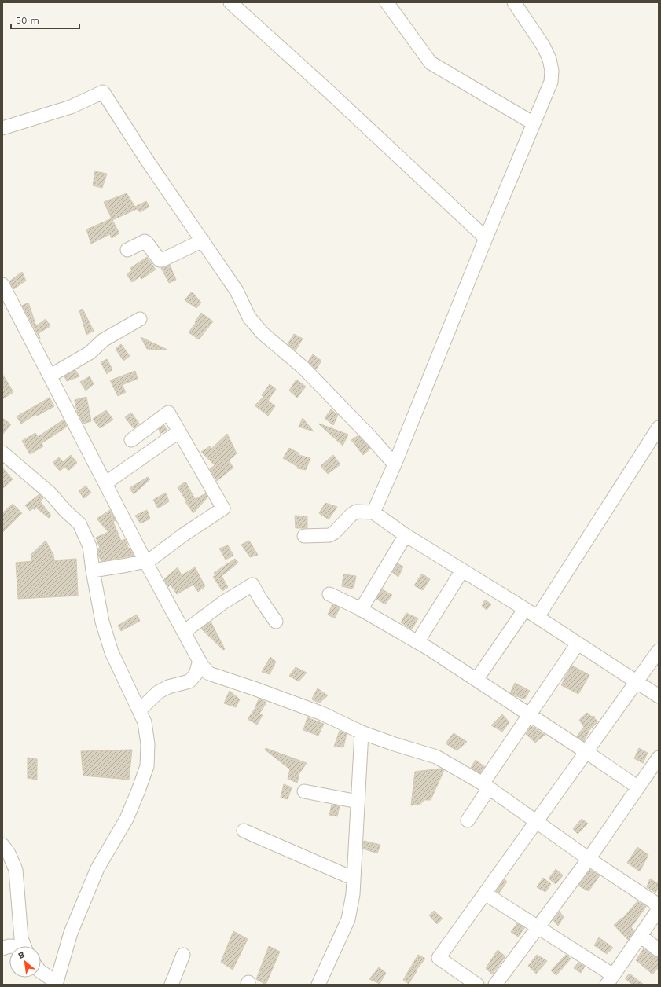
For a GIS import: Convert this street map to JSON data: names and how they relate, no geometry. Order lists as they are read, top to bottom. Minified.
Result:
{"scale_bar":"50 m","north":"top left"}
